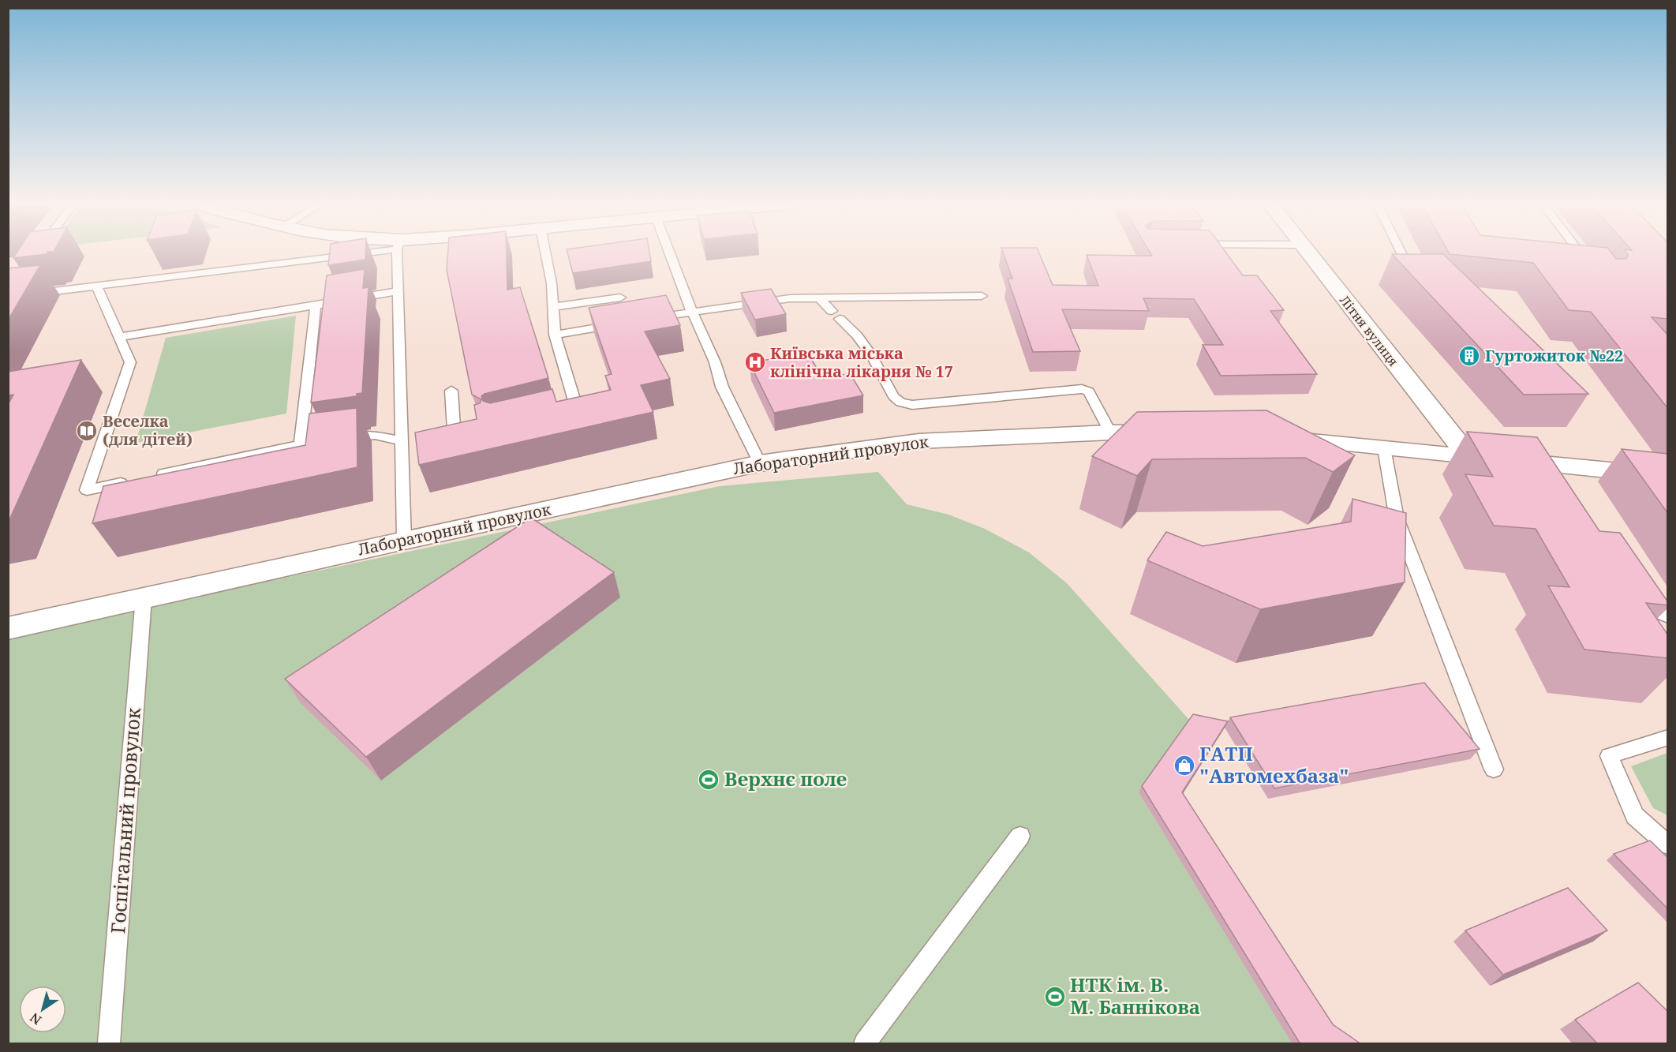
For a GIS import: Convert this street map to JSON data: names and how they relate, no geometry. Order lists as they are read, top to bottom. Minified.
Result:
{"streets":{"street":["Літня вулиця","Лабораторний провулок"],"lane":["Госпітальний провулок"]},"crossings":[["Лабораторний провулок","Госпітальний провулок"]],"places":{"building":["Гуртожиток №22"],"hospital":["Київська міська клінічна лікарня № 17"],"library":["Веселка (для дітей)"],"shop":["ГАТП \"Автомехбаза\""],"sports":["Верхнє поле","НТК ім. В. М. Баннікова"]},"north":"bottom left"}
